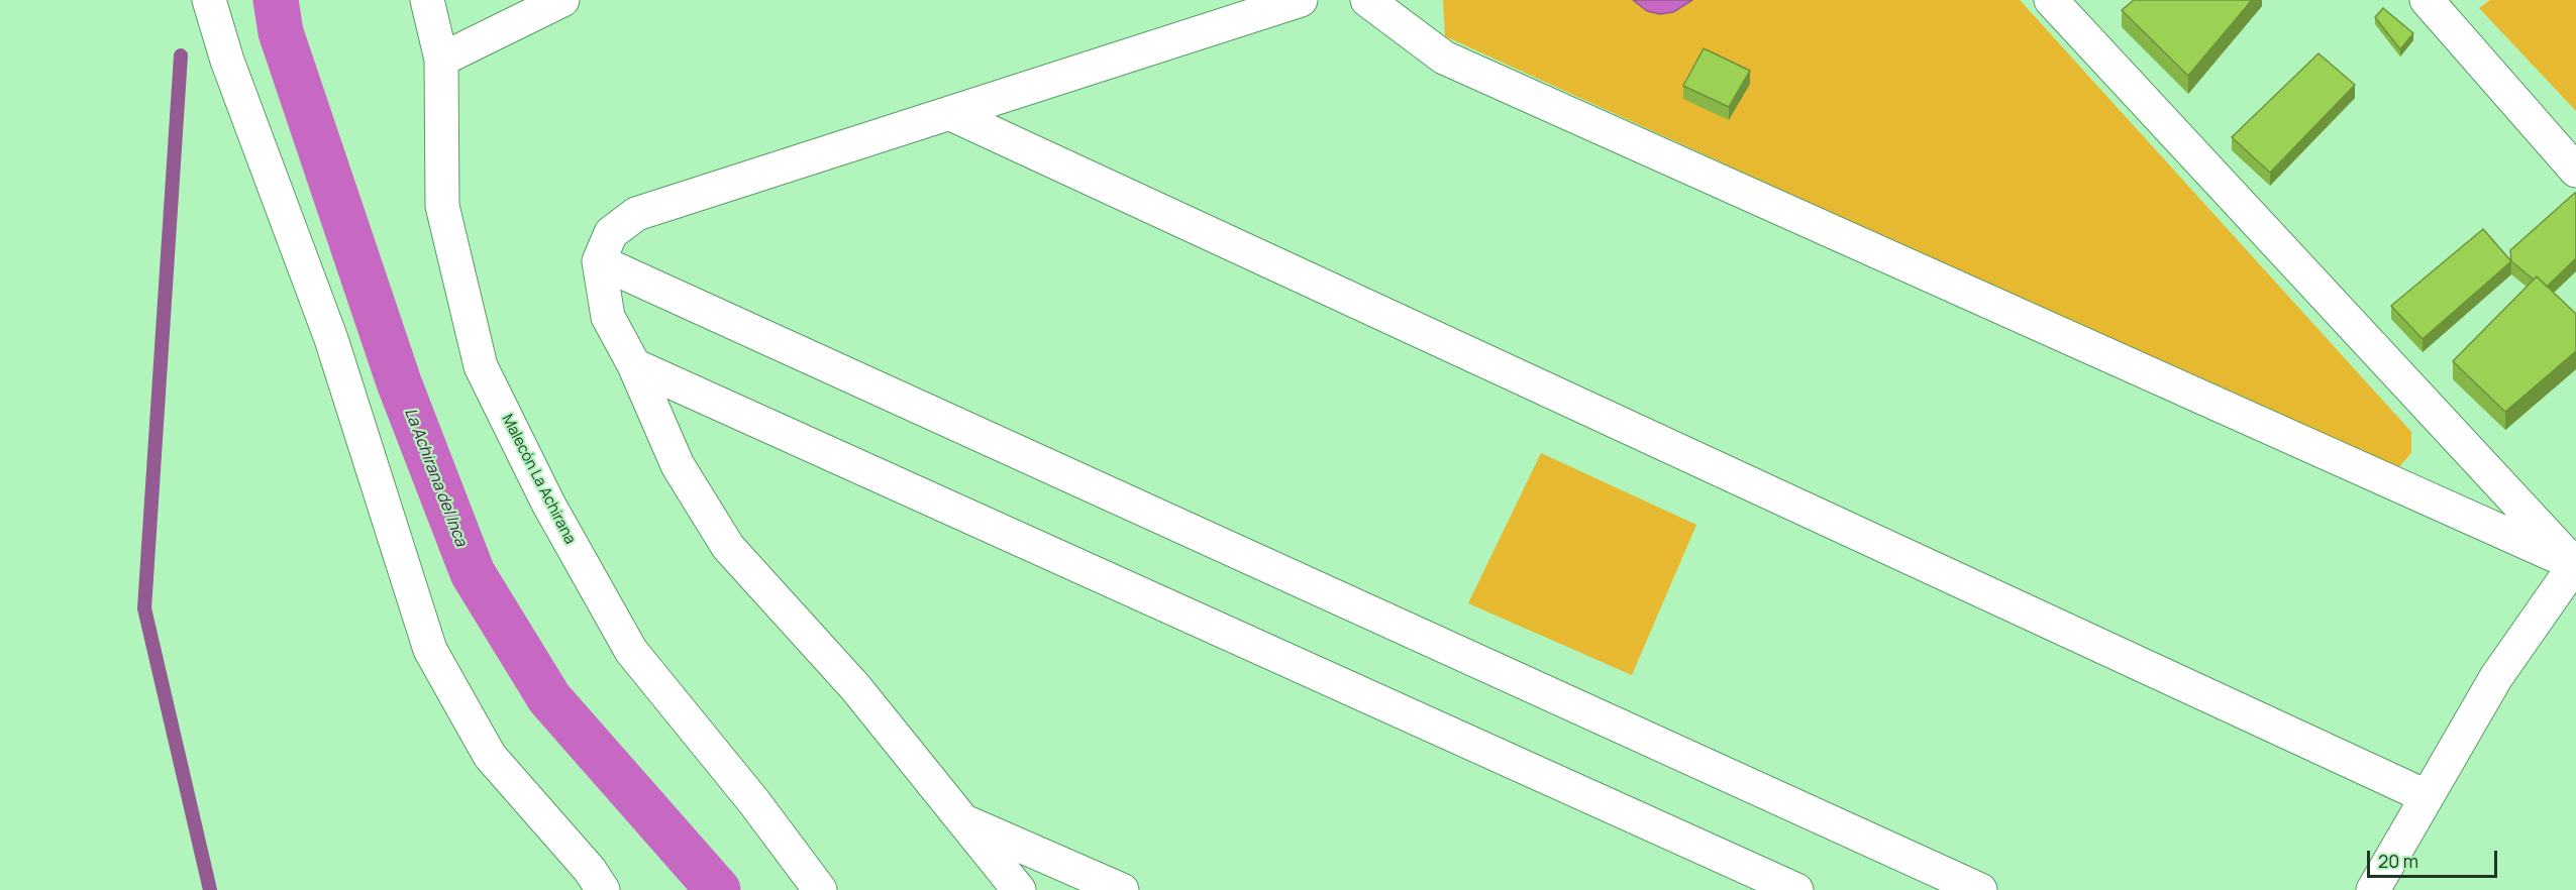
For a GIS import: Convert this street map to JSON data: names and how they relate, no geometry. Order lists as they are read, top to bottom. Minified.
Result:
{"streets":{"street":["Malecón La Achirana"]},"water":["La Achirana del Inca"],"scale_bar":"20 m"}
